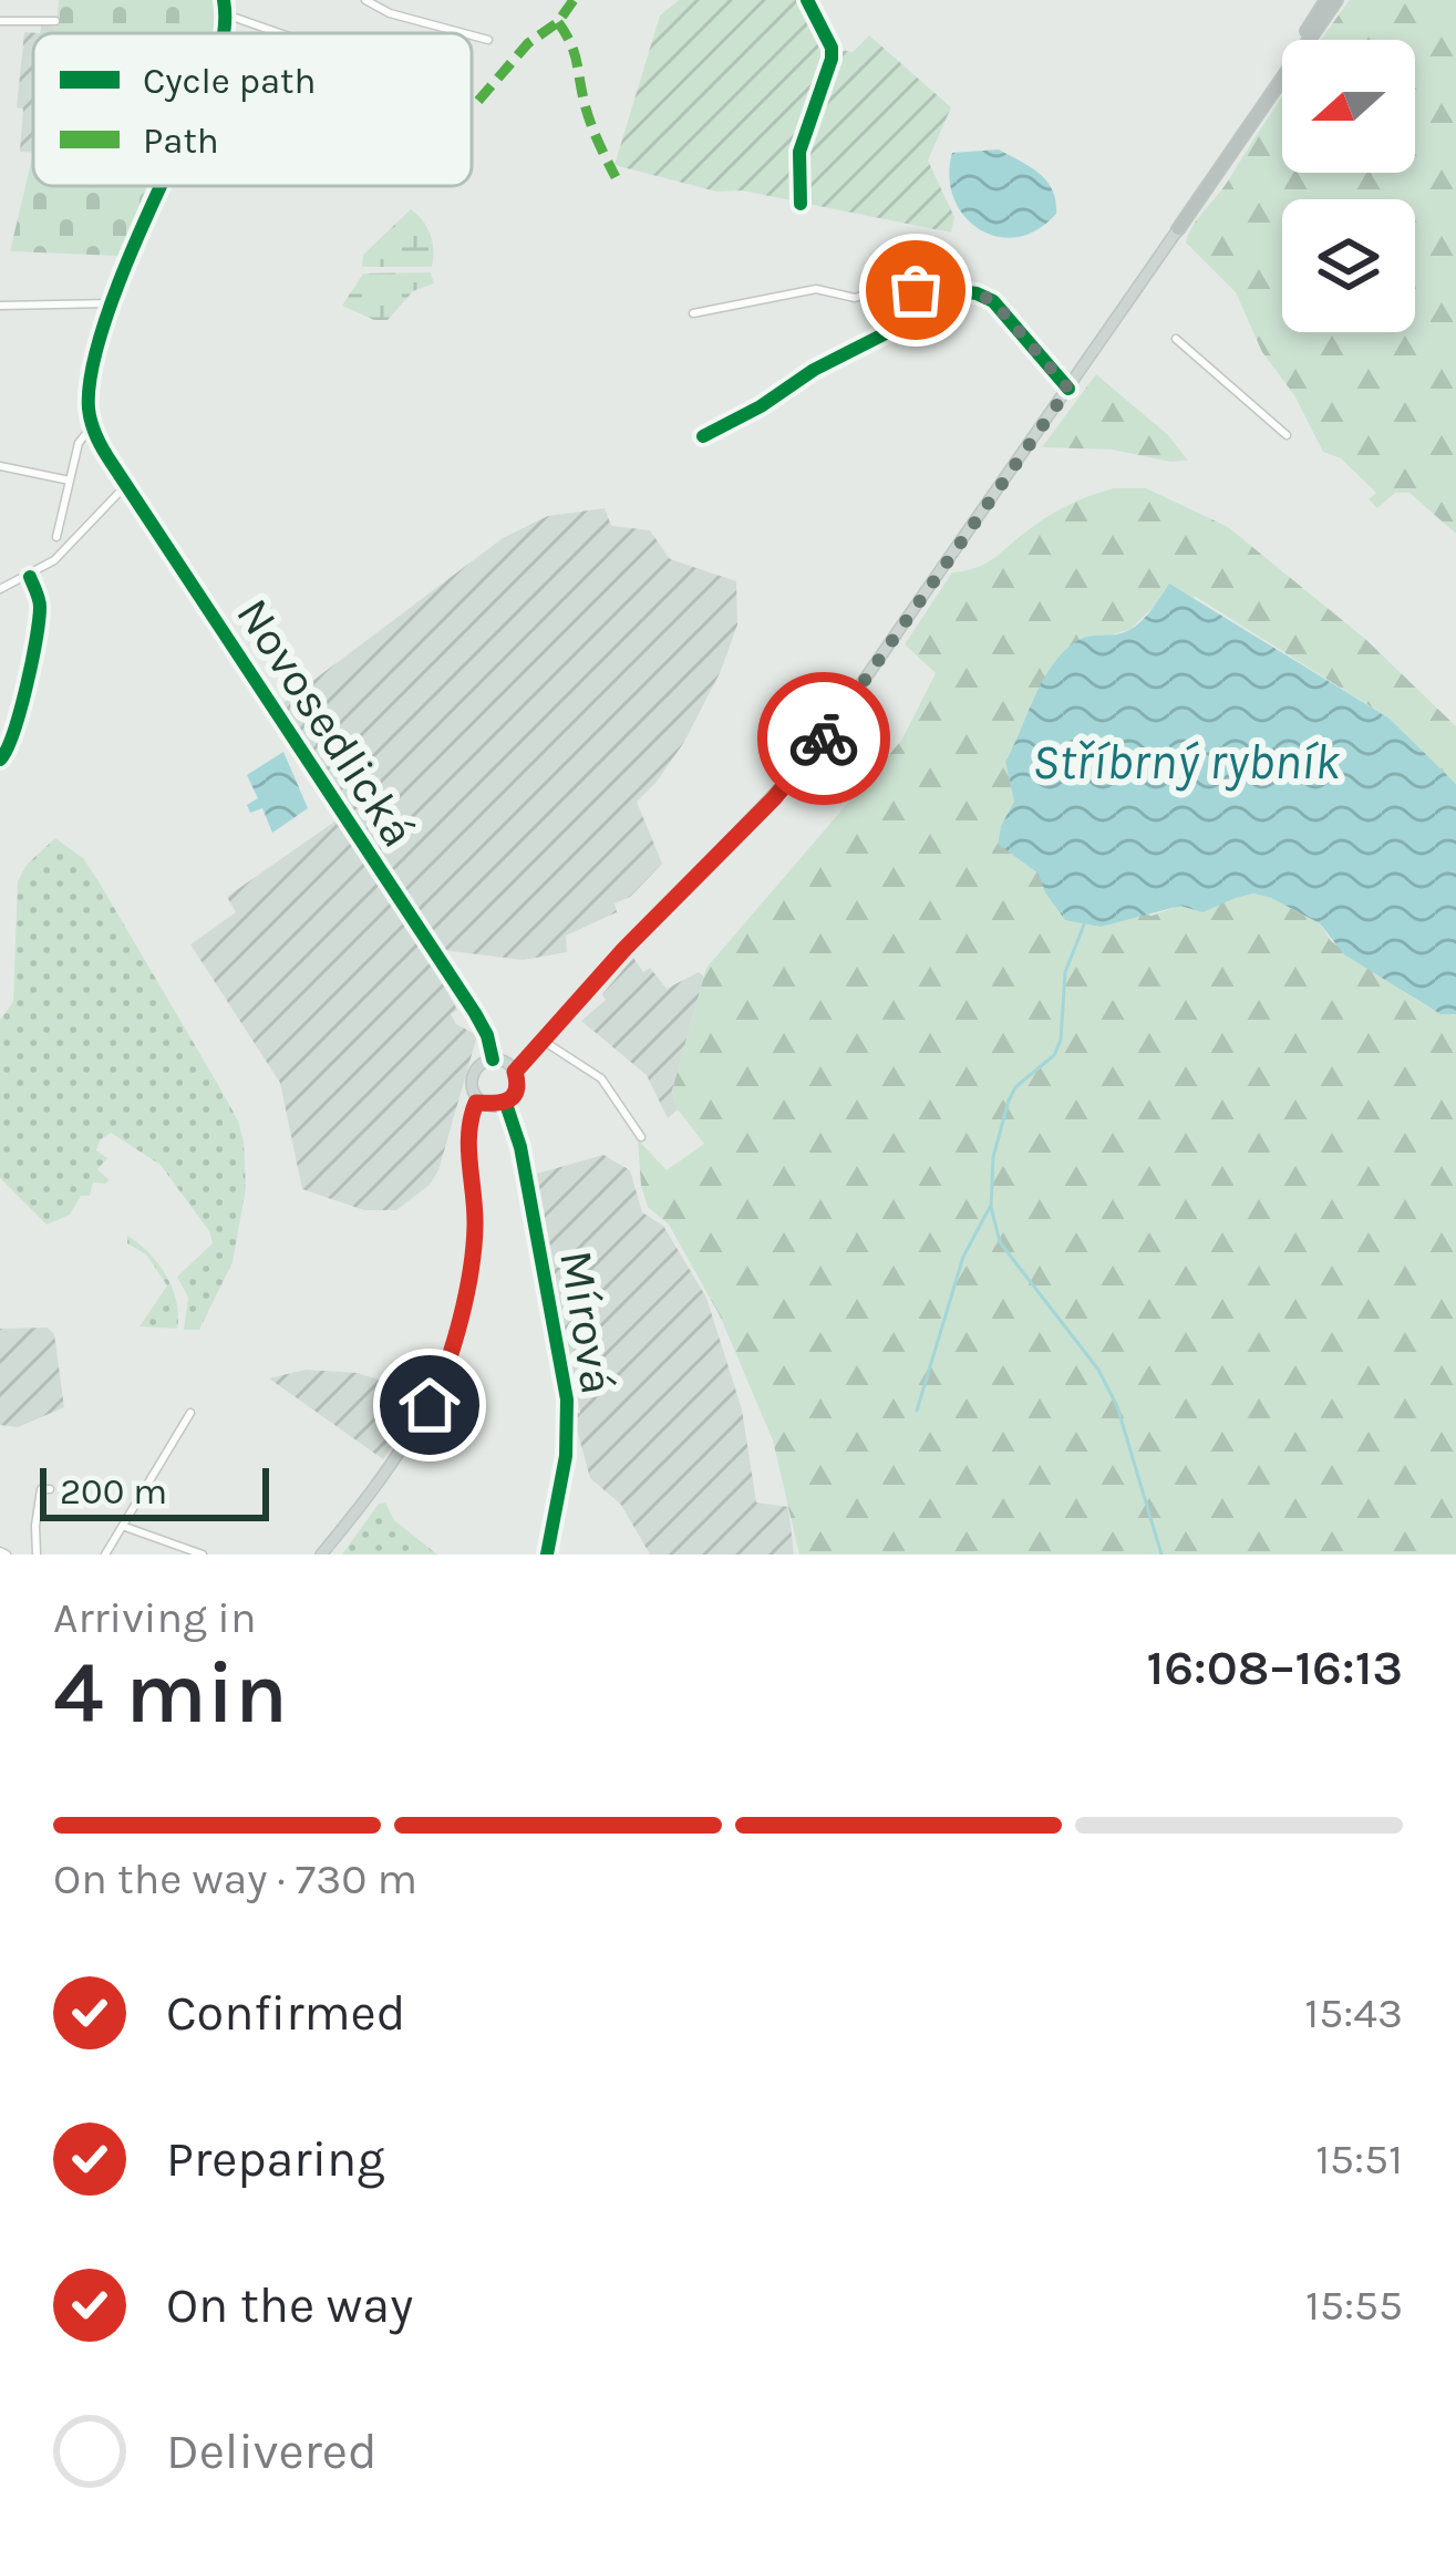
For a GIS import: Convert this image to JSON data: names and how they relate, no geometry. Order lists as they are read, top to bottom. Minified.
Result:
{"streets":{"street":["Novosedlická","Mírová"]},"crossings":[["Novosedlická","Mírová"]],"water":["Stříbrný rybník"],"legend":["Cycle path","Path"],"scale_bar":"200 m","north":"left","page":{"scale":"200 m","heading":["4 min","Arriving in","16:08–16:13"],"bar":"On the way · 730 m","list":[["Confirmed","15:43"],["Preparing","15:51"],["On the way","15:55"],"Delivered"]}}
